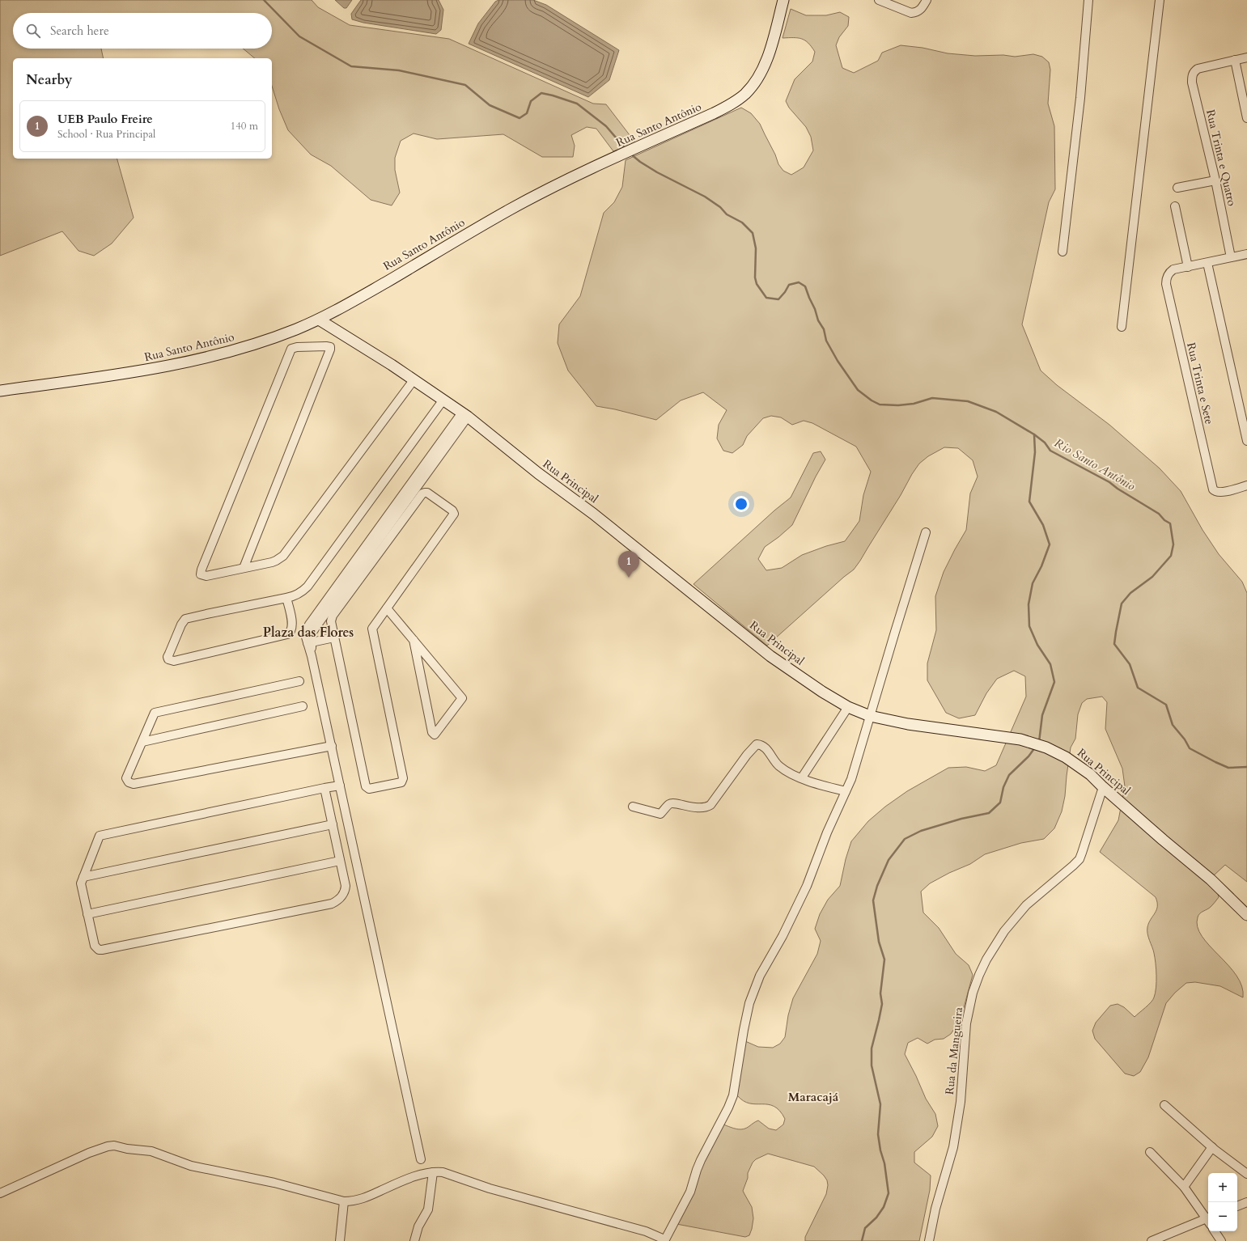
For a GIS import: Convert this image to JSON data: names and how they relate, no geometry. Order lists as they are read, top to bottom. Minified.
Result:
{"streets":{"street":["Rua Santo Antônio","Rua Trinta e Quatro","Rua Trinta e Sete","Rua Principal","Rua da Mangueira"]},"crossings":[["Rua Santo Antônio","Rua Principal"],["Rua Principal","Rua da Mangueira"]],"districts":["Plaza das Flores","Maracajá"],"water":["Rio Santo Antônio"],"page":{"search":"Search here","heading":"Nearby","list":[{"mark":"1","name":"UEB Paulo Freire","note":"School · Rua Principal","value":"140 m"}],"pins":"1","map_buttons":["+","−"]}}
